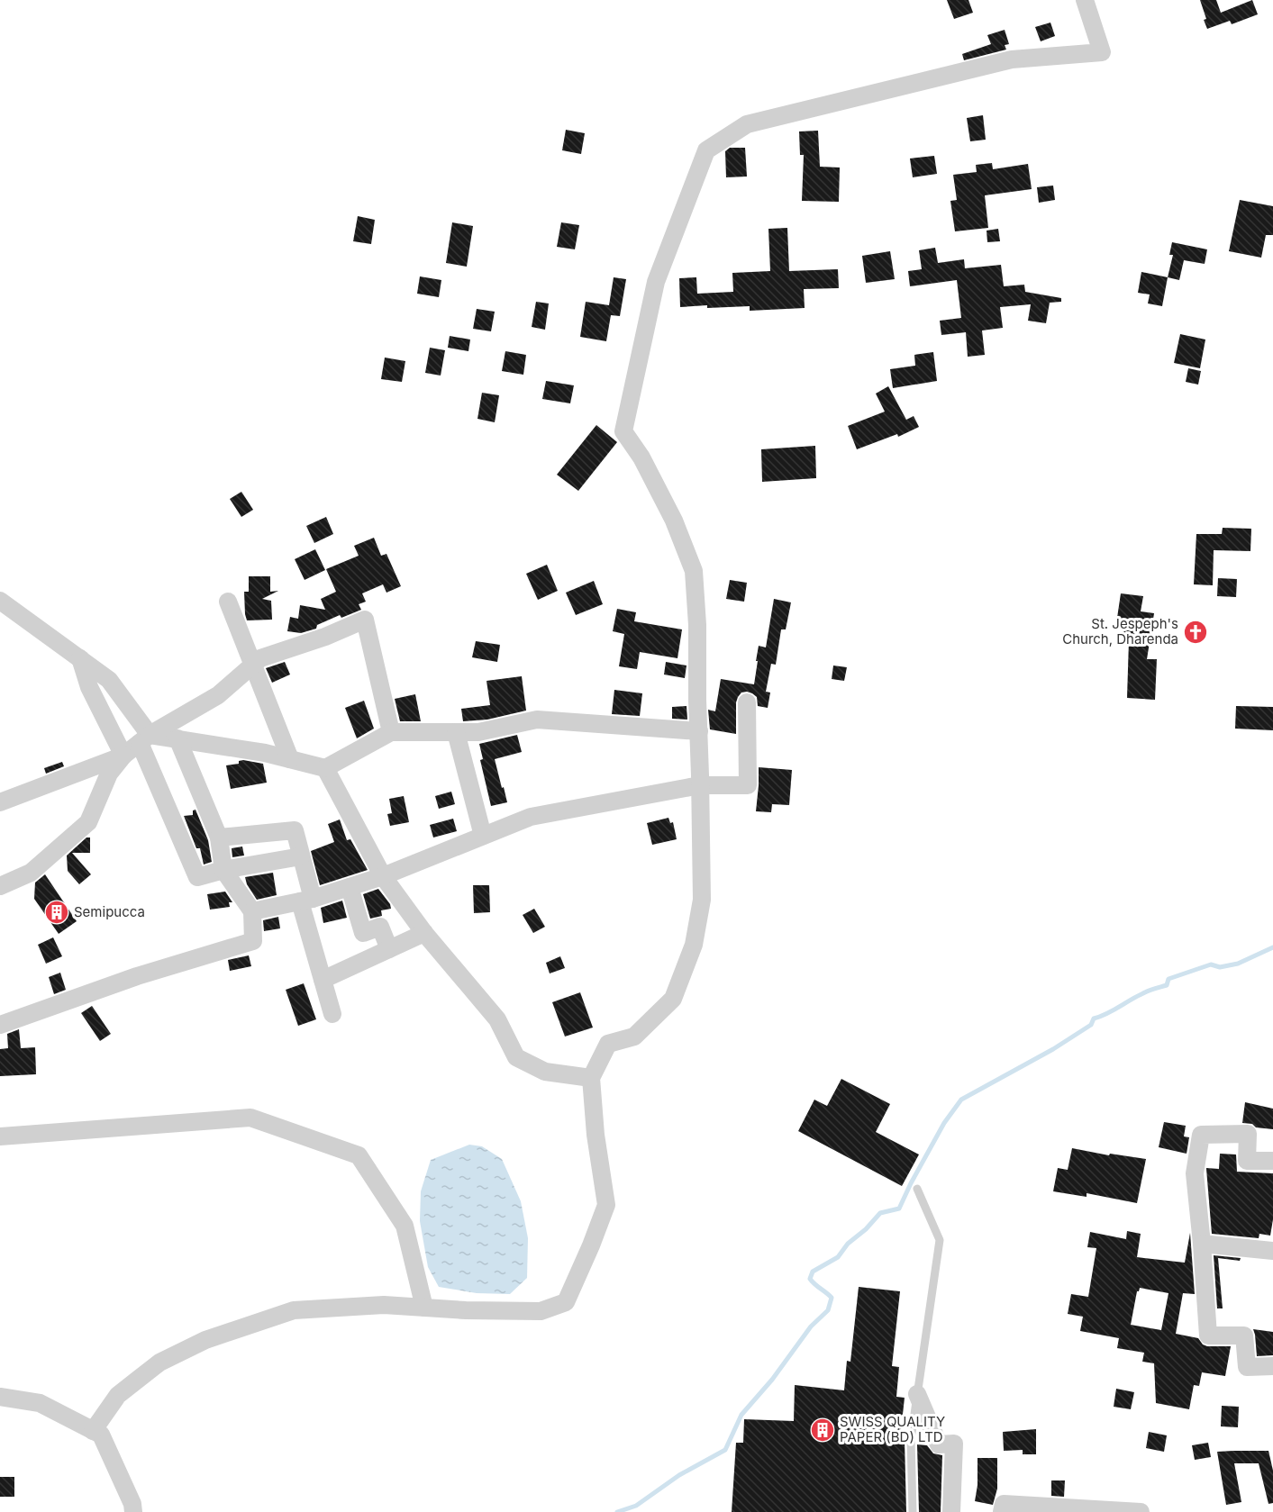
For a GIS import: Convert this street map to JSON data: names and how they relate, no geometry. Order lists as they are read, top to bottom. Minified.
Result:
{"places":{"church":["St. Jespeph's Church, Dharenda"],"building":["Semipucca","SWISS QUALITY PAPER (BD) LTD"]}}
